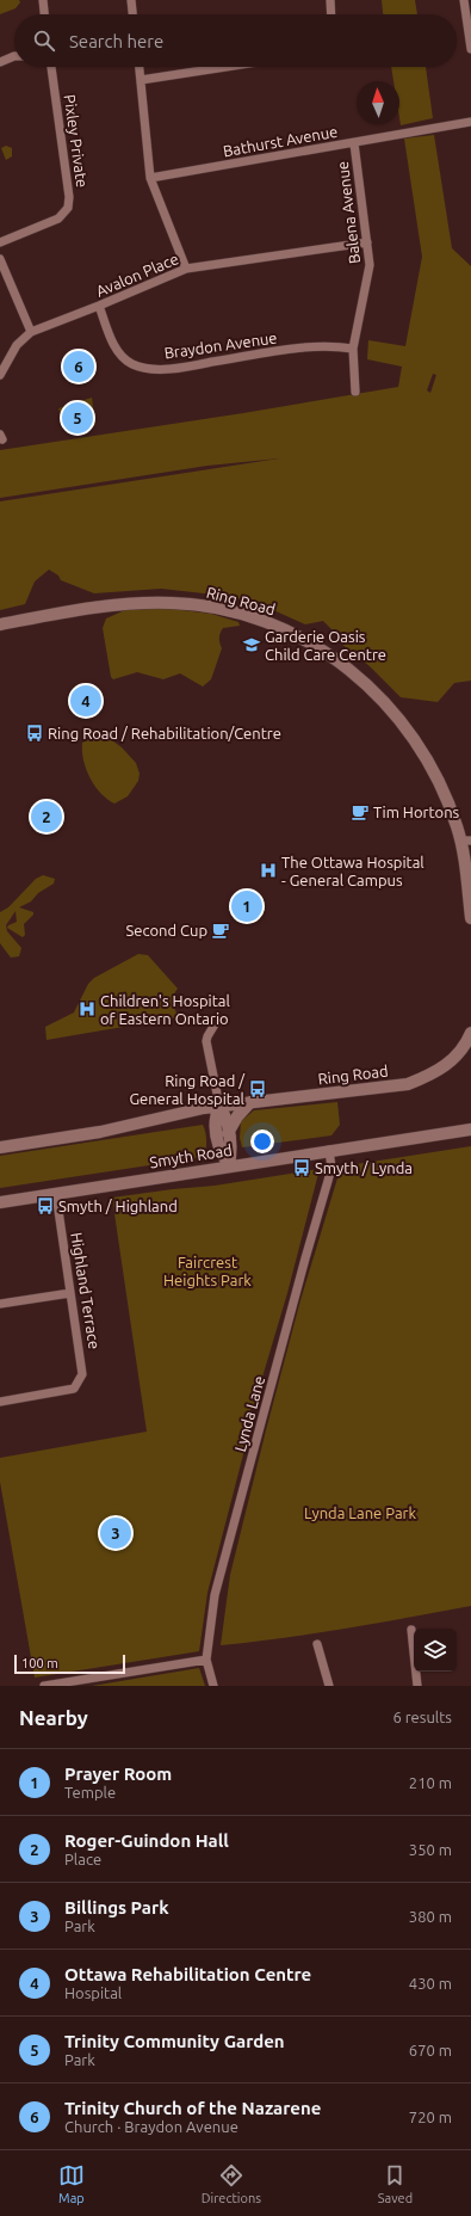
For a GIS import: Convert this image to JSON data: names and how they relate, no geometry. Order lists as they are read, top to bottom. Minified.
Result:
{"streets":{"street":["Pixley Private","Bathurst Avenue","Balena Avenue","Avalon Place","Braydon Avenue","Ring Road","Smyth Road","Highland Terrace","Lynda Lane"]},"crossings":[["Bathurst Avenue","Balena Avenue"],["Balena Avenue","Avalon Place"],["Balena Avenue","Braydon Avenue"],["Avalon Place","Braydon Avenue"],["Smyth Road","Highland Terrace"],["Smyth Road","Lynda Lane"]],"parks":["Faircrest Heights Park","Lynda Lane Park"],"places":{"school or university":["Garderie Oasis Child Care Centre"],"bus stop":["Ring Road / Rehabilitation/Centre","Ring Road / General Hospital","Smyth / Lynda","Smyth / Highland"],"cafe":["Tim Hortons","Second Cup"],"hospital":["The Ottawa Hospital - General Campus","Children's Hospital of Eastern Ontario"]},"scale_bar":"100 m","north":"top","page":{"search":"Search here","pins":["6","5","4","2","1","3"],"scale":"100 m","heading":["Nearby","6 results"],"list":[{"mark":"1","name":"Prayer Room","note":"Temple","value":"210 m"},{"mark":"2","name":"Roger-Guindon Hall","note":"Place","value":"350 m"},{"mark":"3","name":"Billings Park","note":"Park","value":"380 m"},{"mark":"4","name":"Ottawa Rehabilitation Centre","note":"Hospital","value":"430 m"},{"mark":"5","name":"Trinity Community Garden","note":"Park","value":"670 m"},{"mark":"6","name":"Trinity Church of the Nazarene","note":"Church · Braydon Avenue","value":"720 m"}],"nav":["Map","Directions","Saved"]}}
